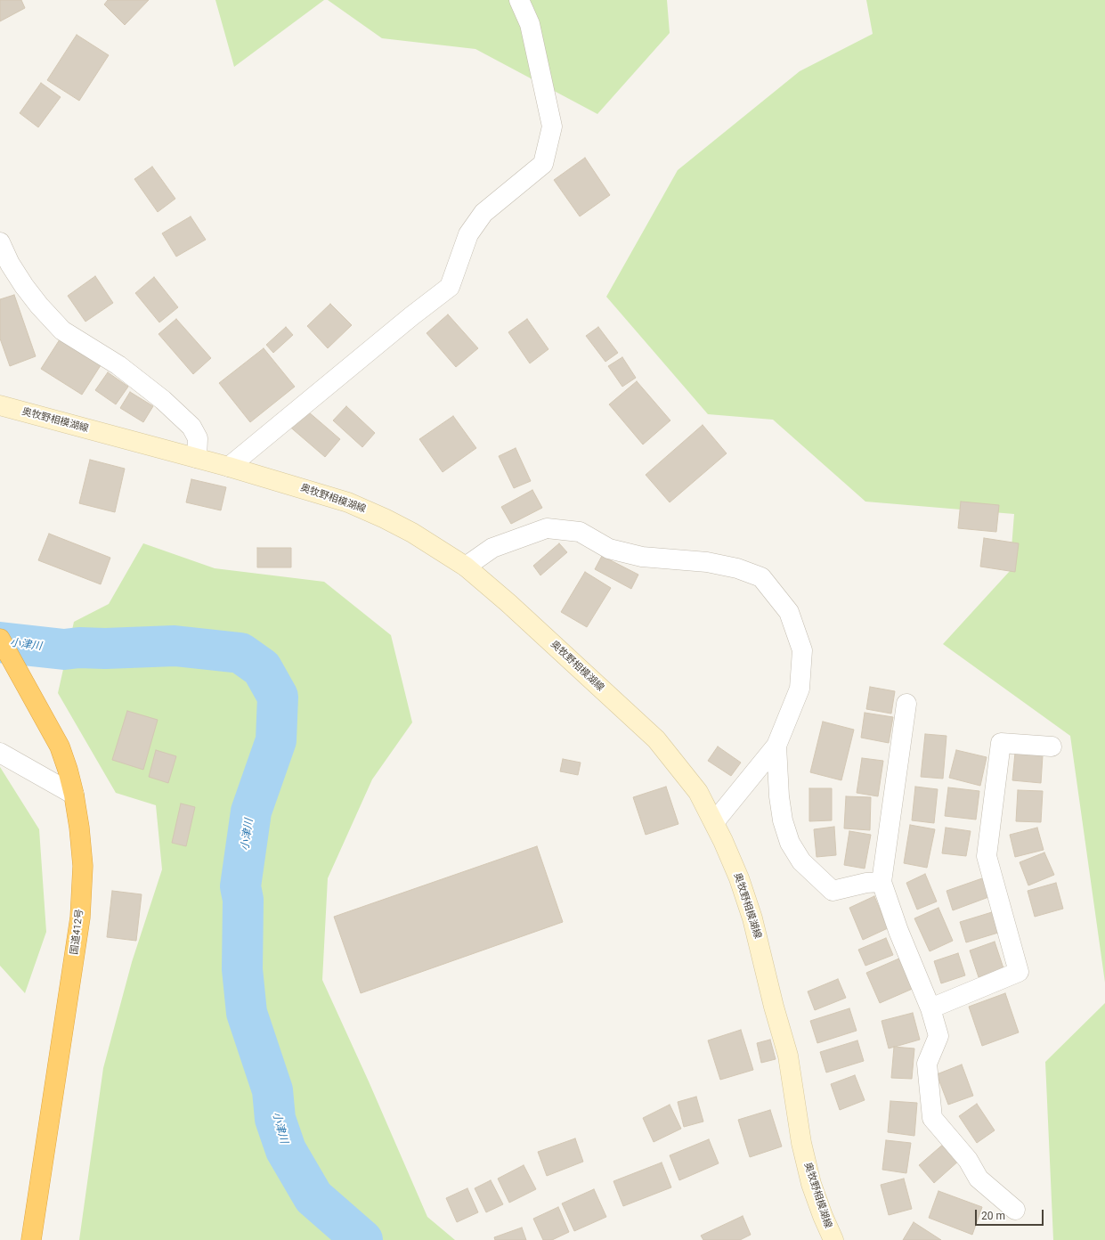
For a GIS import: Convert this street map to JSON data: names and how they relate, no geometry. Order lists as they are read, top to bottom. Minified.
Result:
{"streets":{"highway":["国道412号"],"main road":["奥牧野相模湖線"]},"water":["小津川"],"scale_bar":"20 m"}
